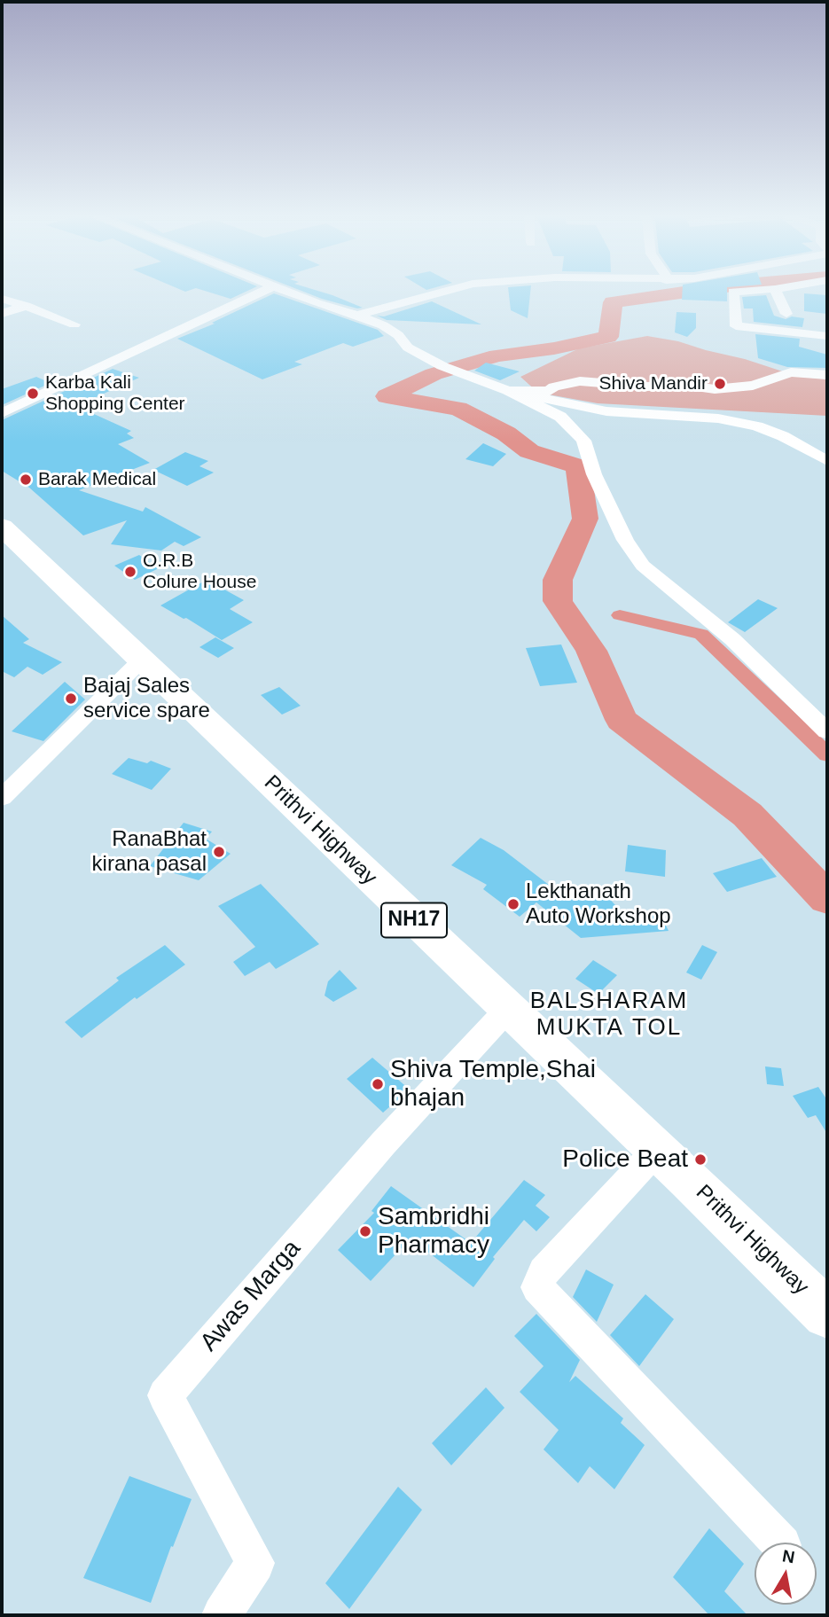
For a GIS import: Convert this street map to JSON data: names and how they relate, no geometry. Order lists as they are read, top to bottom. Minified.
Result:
{"streets":{"highway":["Prithvi Highway","NH17"],"street":["Awas Marga"]},"crossings":[["Prithvi Highway","Awas Marga"]],"districts":["BALSHARAM MUKTA TOL"],"places":["Shiva Mandir","Karba Kali Shopping Center","Barak Medical","O.R.B Colure House","Bajaj Sales service spare","RanaBhat kirana pasal","Lekthanath Auto Workshop","Shiva Temple,Shai bhajan","Police Beat","Sambridhi Pharmacy"],"north":"top"}
